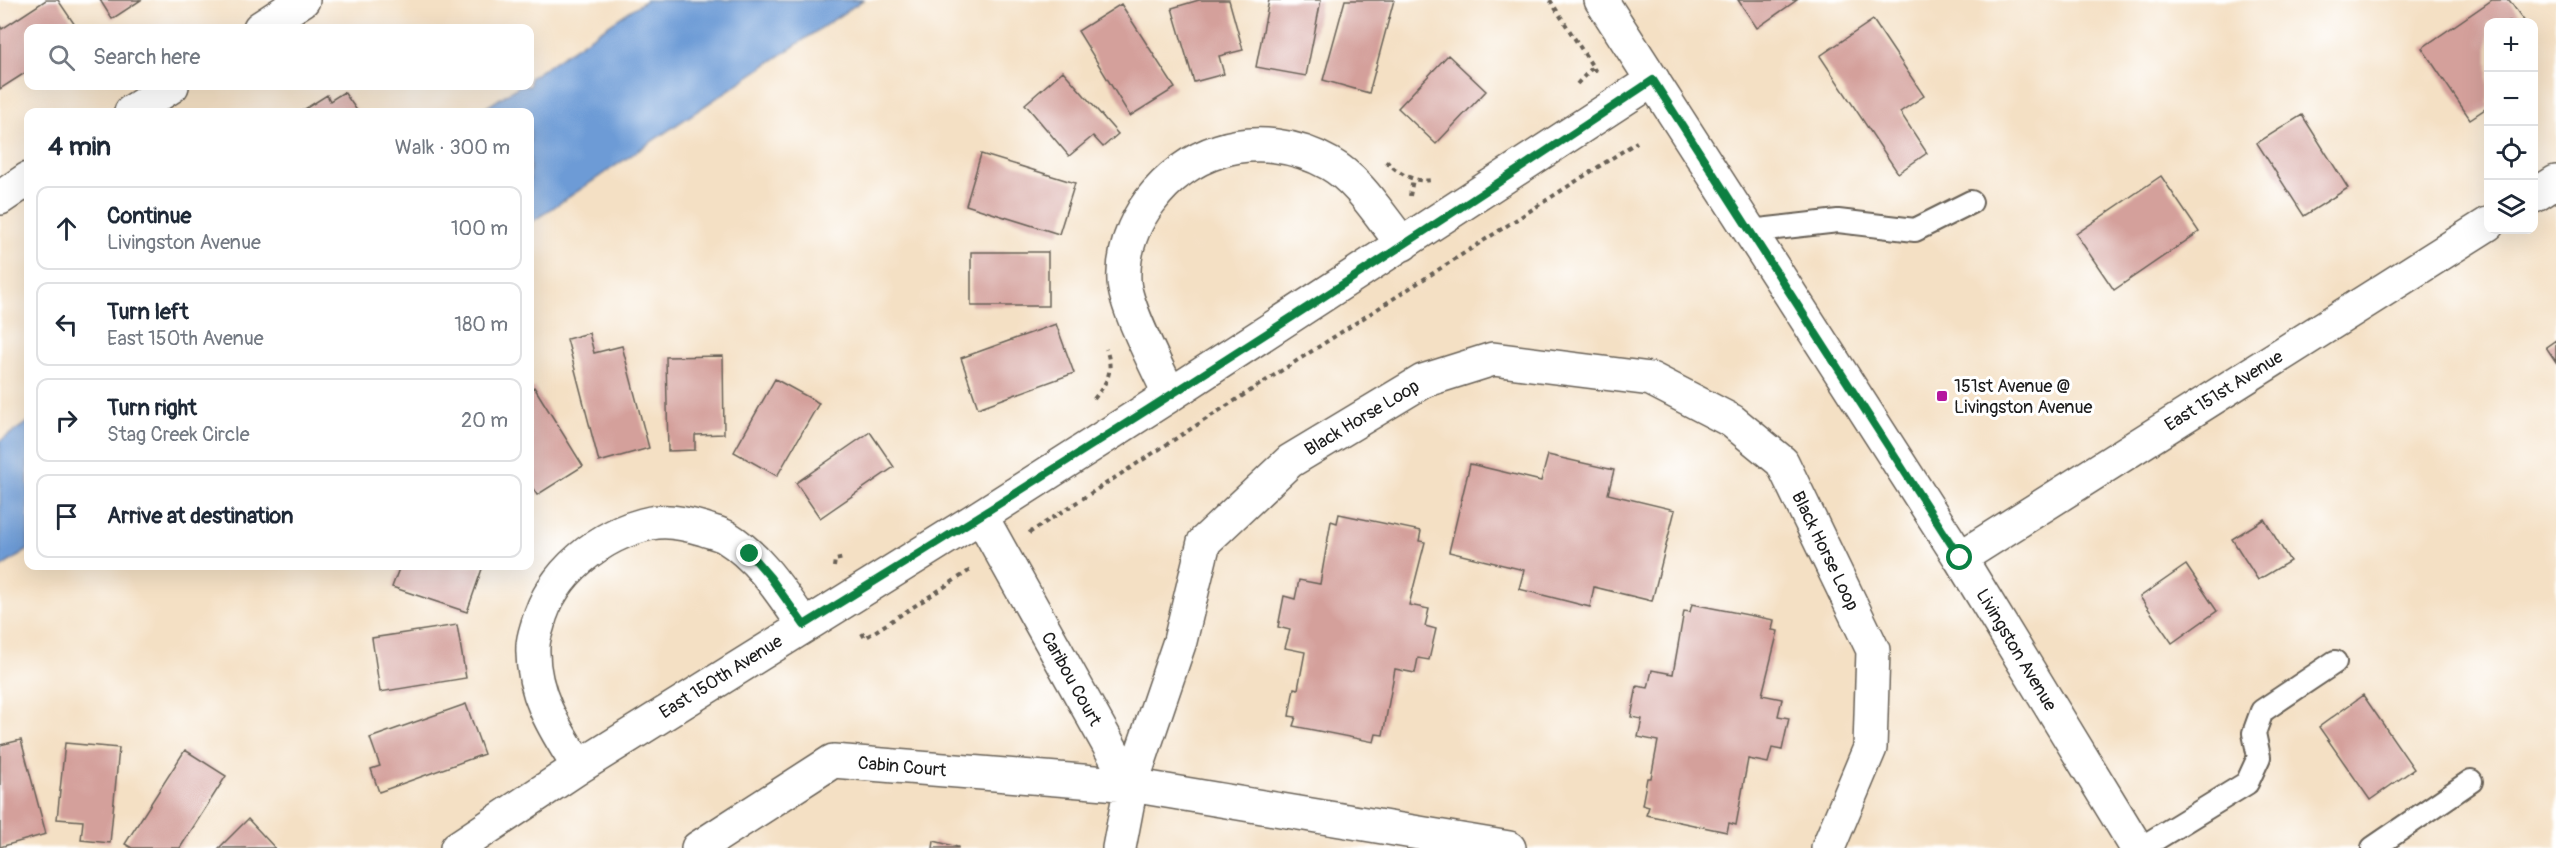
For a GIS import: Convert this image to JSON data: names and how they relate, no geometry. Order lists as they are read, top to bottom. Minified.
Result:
{"streets":{"street":["East 151st Avenue","Black Horse Loop","Livingston Avenue","East 150th Avenue","Caribou Court","Cabin Court"]},"crossings":[["East 151st Avenue","Livingston Avenue"],["Black Horse Loop","Caribou Court"],["Black Horse Loop","Cabin Court"],["Livingston Avenue","East 150th Avenue"],["East 150th Avenue","Caribou Court"],["Caribou Court","Cabin Court"]],"places":{"transit":["151st Avenue @ Livingston Avenue"]},"page":{"map_buttons":["+","−"],"search":"Search here","heading":["4 min","Walk · 300 m"],"list":[["Continue","Livingston Avenue","100 m"],["Turn left","East 150th Avenue","180 m"],["Turn right","Stag Creek Circle","20 m"],"Arrive at destination"]}}
